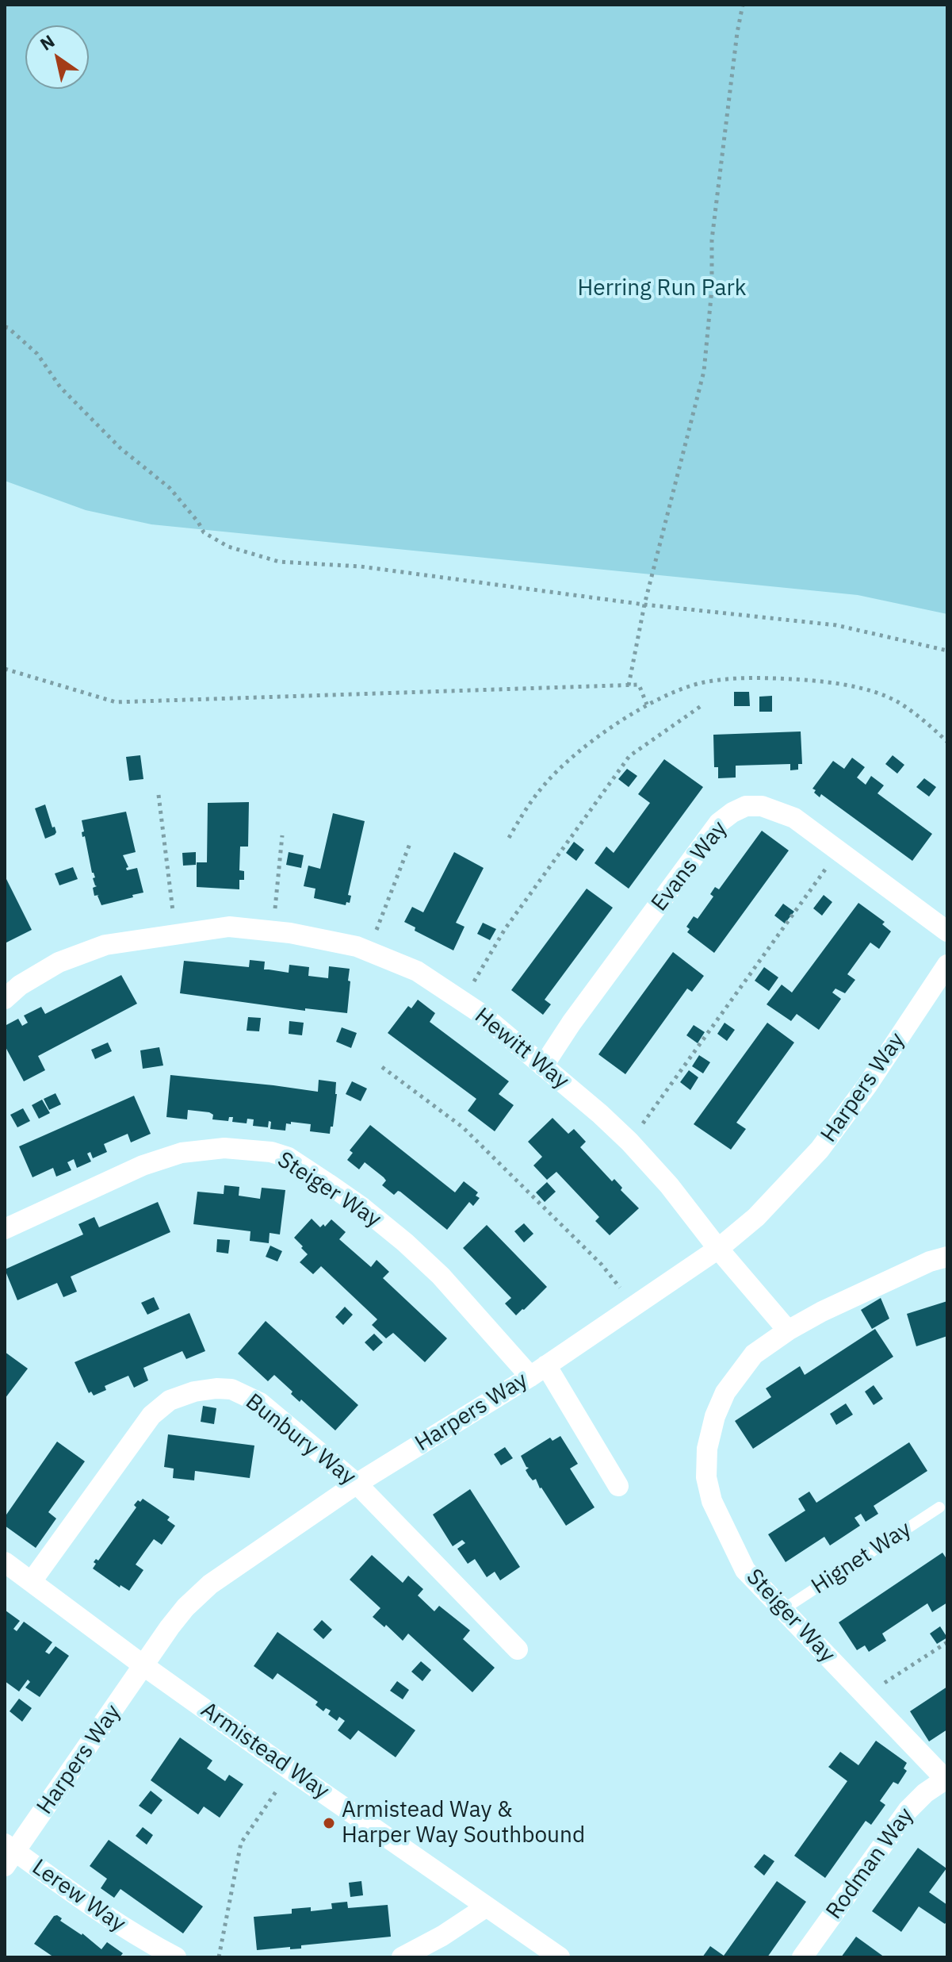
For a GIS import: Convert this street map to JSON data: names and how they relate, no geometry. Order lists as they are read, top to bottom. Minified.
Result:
{"streets":{"street":["Evans Way","Hewitt Way","Harpers Way","Steiger Way","Bunbury Way","Armistead Way","Rodman Way","Lerew Way"],"lane":["Hignet Way"]},"crossings":[["Evans Way","Hewitt Way"],["Hewitt Way","Harpers Way"],["Hewitt Way","Steiger Way"],["Harpers Way","Steiger Way"],["Harpers Way","Bunbury Way"],["Harpers Way","Armistead Way"],["Harpers Way","Lerew Way"],["Steiger Way","Hignet Way"],["Steiger Way","Rodman Way"],["Bunbury Way","Armistead Way"]],"parks":["Herring Run Park"],"places":["Armistead Way & Harper Way Southbound"],"north":"top left"}
